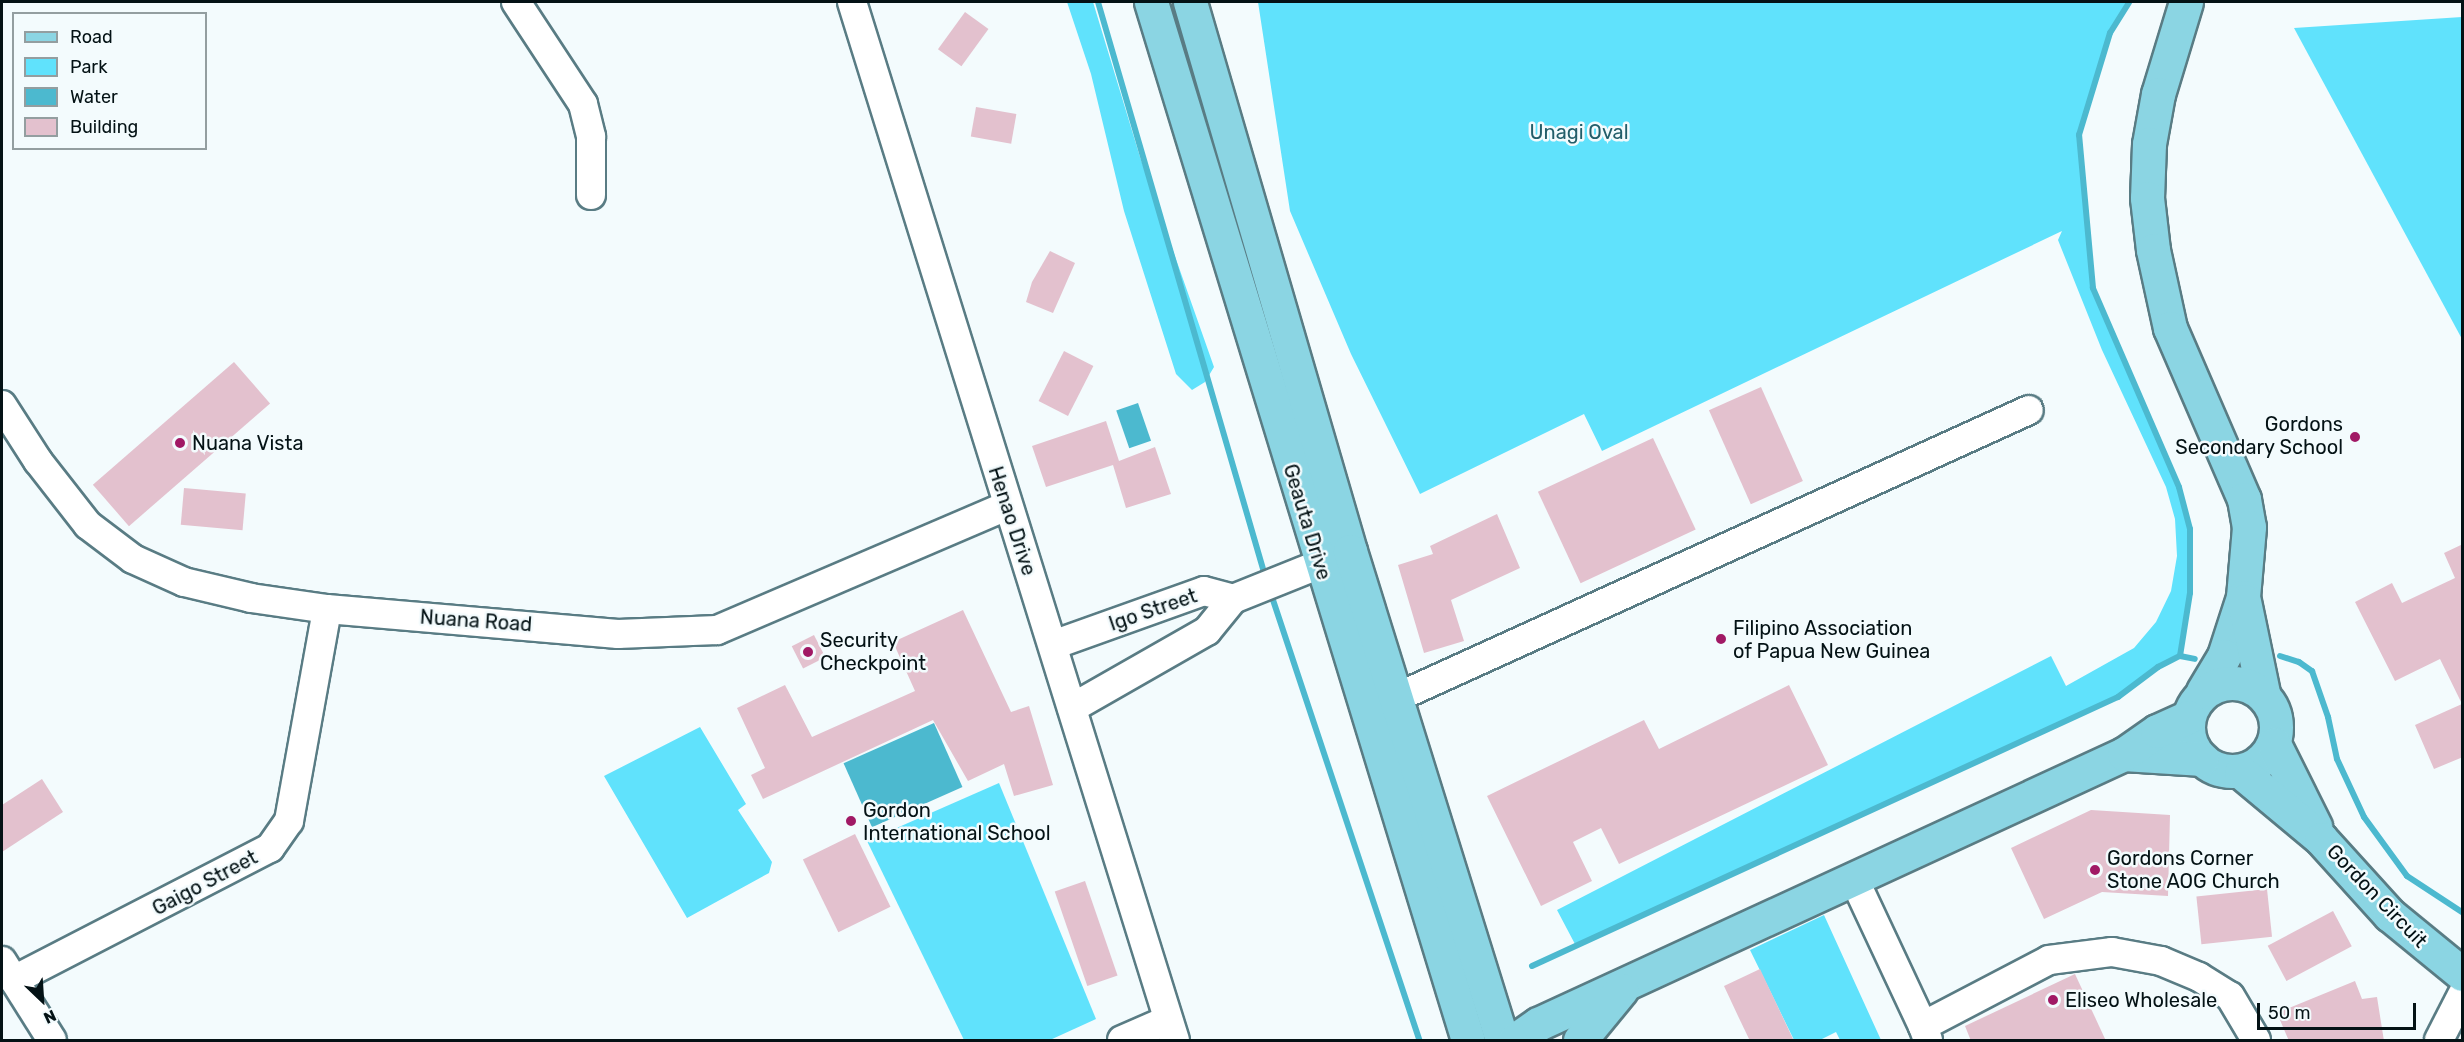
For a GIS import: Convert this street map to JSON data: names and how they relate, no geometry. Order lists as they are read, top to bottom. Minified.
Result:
{"streets":{"main road":["Geauta Drive","Gordon Circuit"],"street":["Henao Drive","Igo Street","Nuana Road","Gaigo Street"]},"crossings":[["Henao Drive","Igo Street"],["Henao Drive","Nuana Road"],["Nuana Road","Gaigo Street"]],"parks":["Unagi Oval"],"places":["Gordons Secondary School","Nuana Vista","Filipino Association of Papua New Guinea","Security Checkpoint","Gordon International School","Gordons Corner Stone AOG Church","Eliseo Wholesale"],"legend":["Road","Park","Water","Building"],"scale_bar":"50 m","north":"bottom right"}
